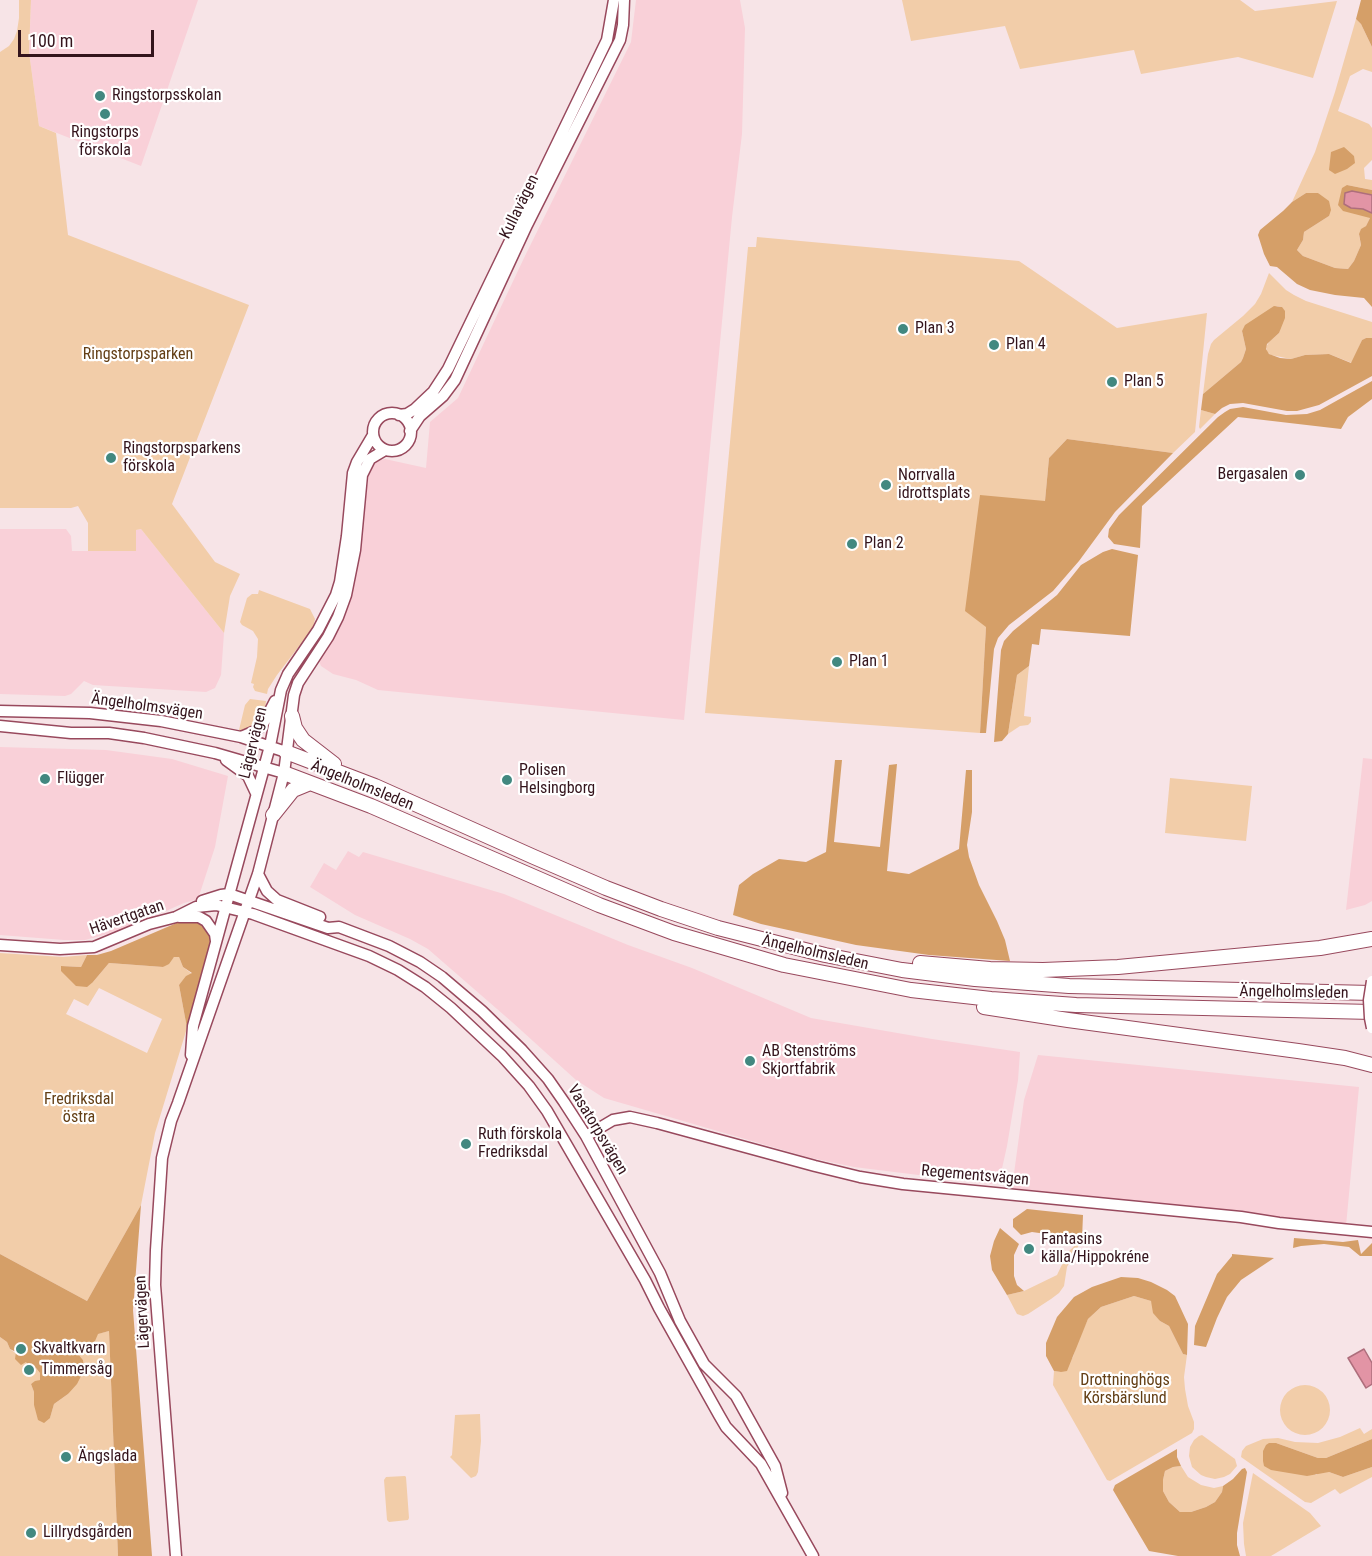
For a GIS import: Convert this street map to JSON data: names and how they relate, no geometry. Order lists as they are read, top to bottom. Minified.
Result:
{"streets":{"highway":["Ängelholmsleden"],"street":["Kullavägen","Ängelholmsvägen","Lägervägen","Hävertgatan","Vasatorpsvägen","Regementsvägen"]},"crossings":[["Ängelholmsvägen","Lägervägen"],["Ängelholmsvägen","Ängelholmsleden"],["Lägervägen","Ängelholmsleden"],["Lägervägen","Hävertgatan"],["Lägervägen","Vasatorpsvägen"],["Hävertgatan","Vasatorpsvägen"],["Vasatorpsvägen","Regementsvägen"]],"parks":["Ringstorpsparken","Fredriksdal östra","Drottninghögs Körsbärslund"],"places":["Ringstorpsskolan","Ringstorps förskola","Plan 3","Plan 4","Plan 5","Ringstorpsparkens förskola","Bergasalen","Norrvalla idrottsplats","Plan 2","Plan 1","Flügger","Polisen Helsingborg","AB Stenströms Skjortfabrik","Ruth förskola Fredriksdal","Fantasins källa/Hippokréne","Skvaltkvarn","Timmersåg","Ängslada","Lillrydsgården"],"scale_bar":"100 m"}
